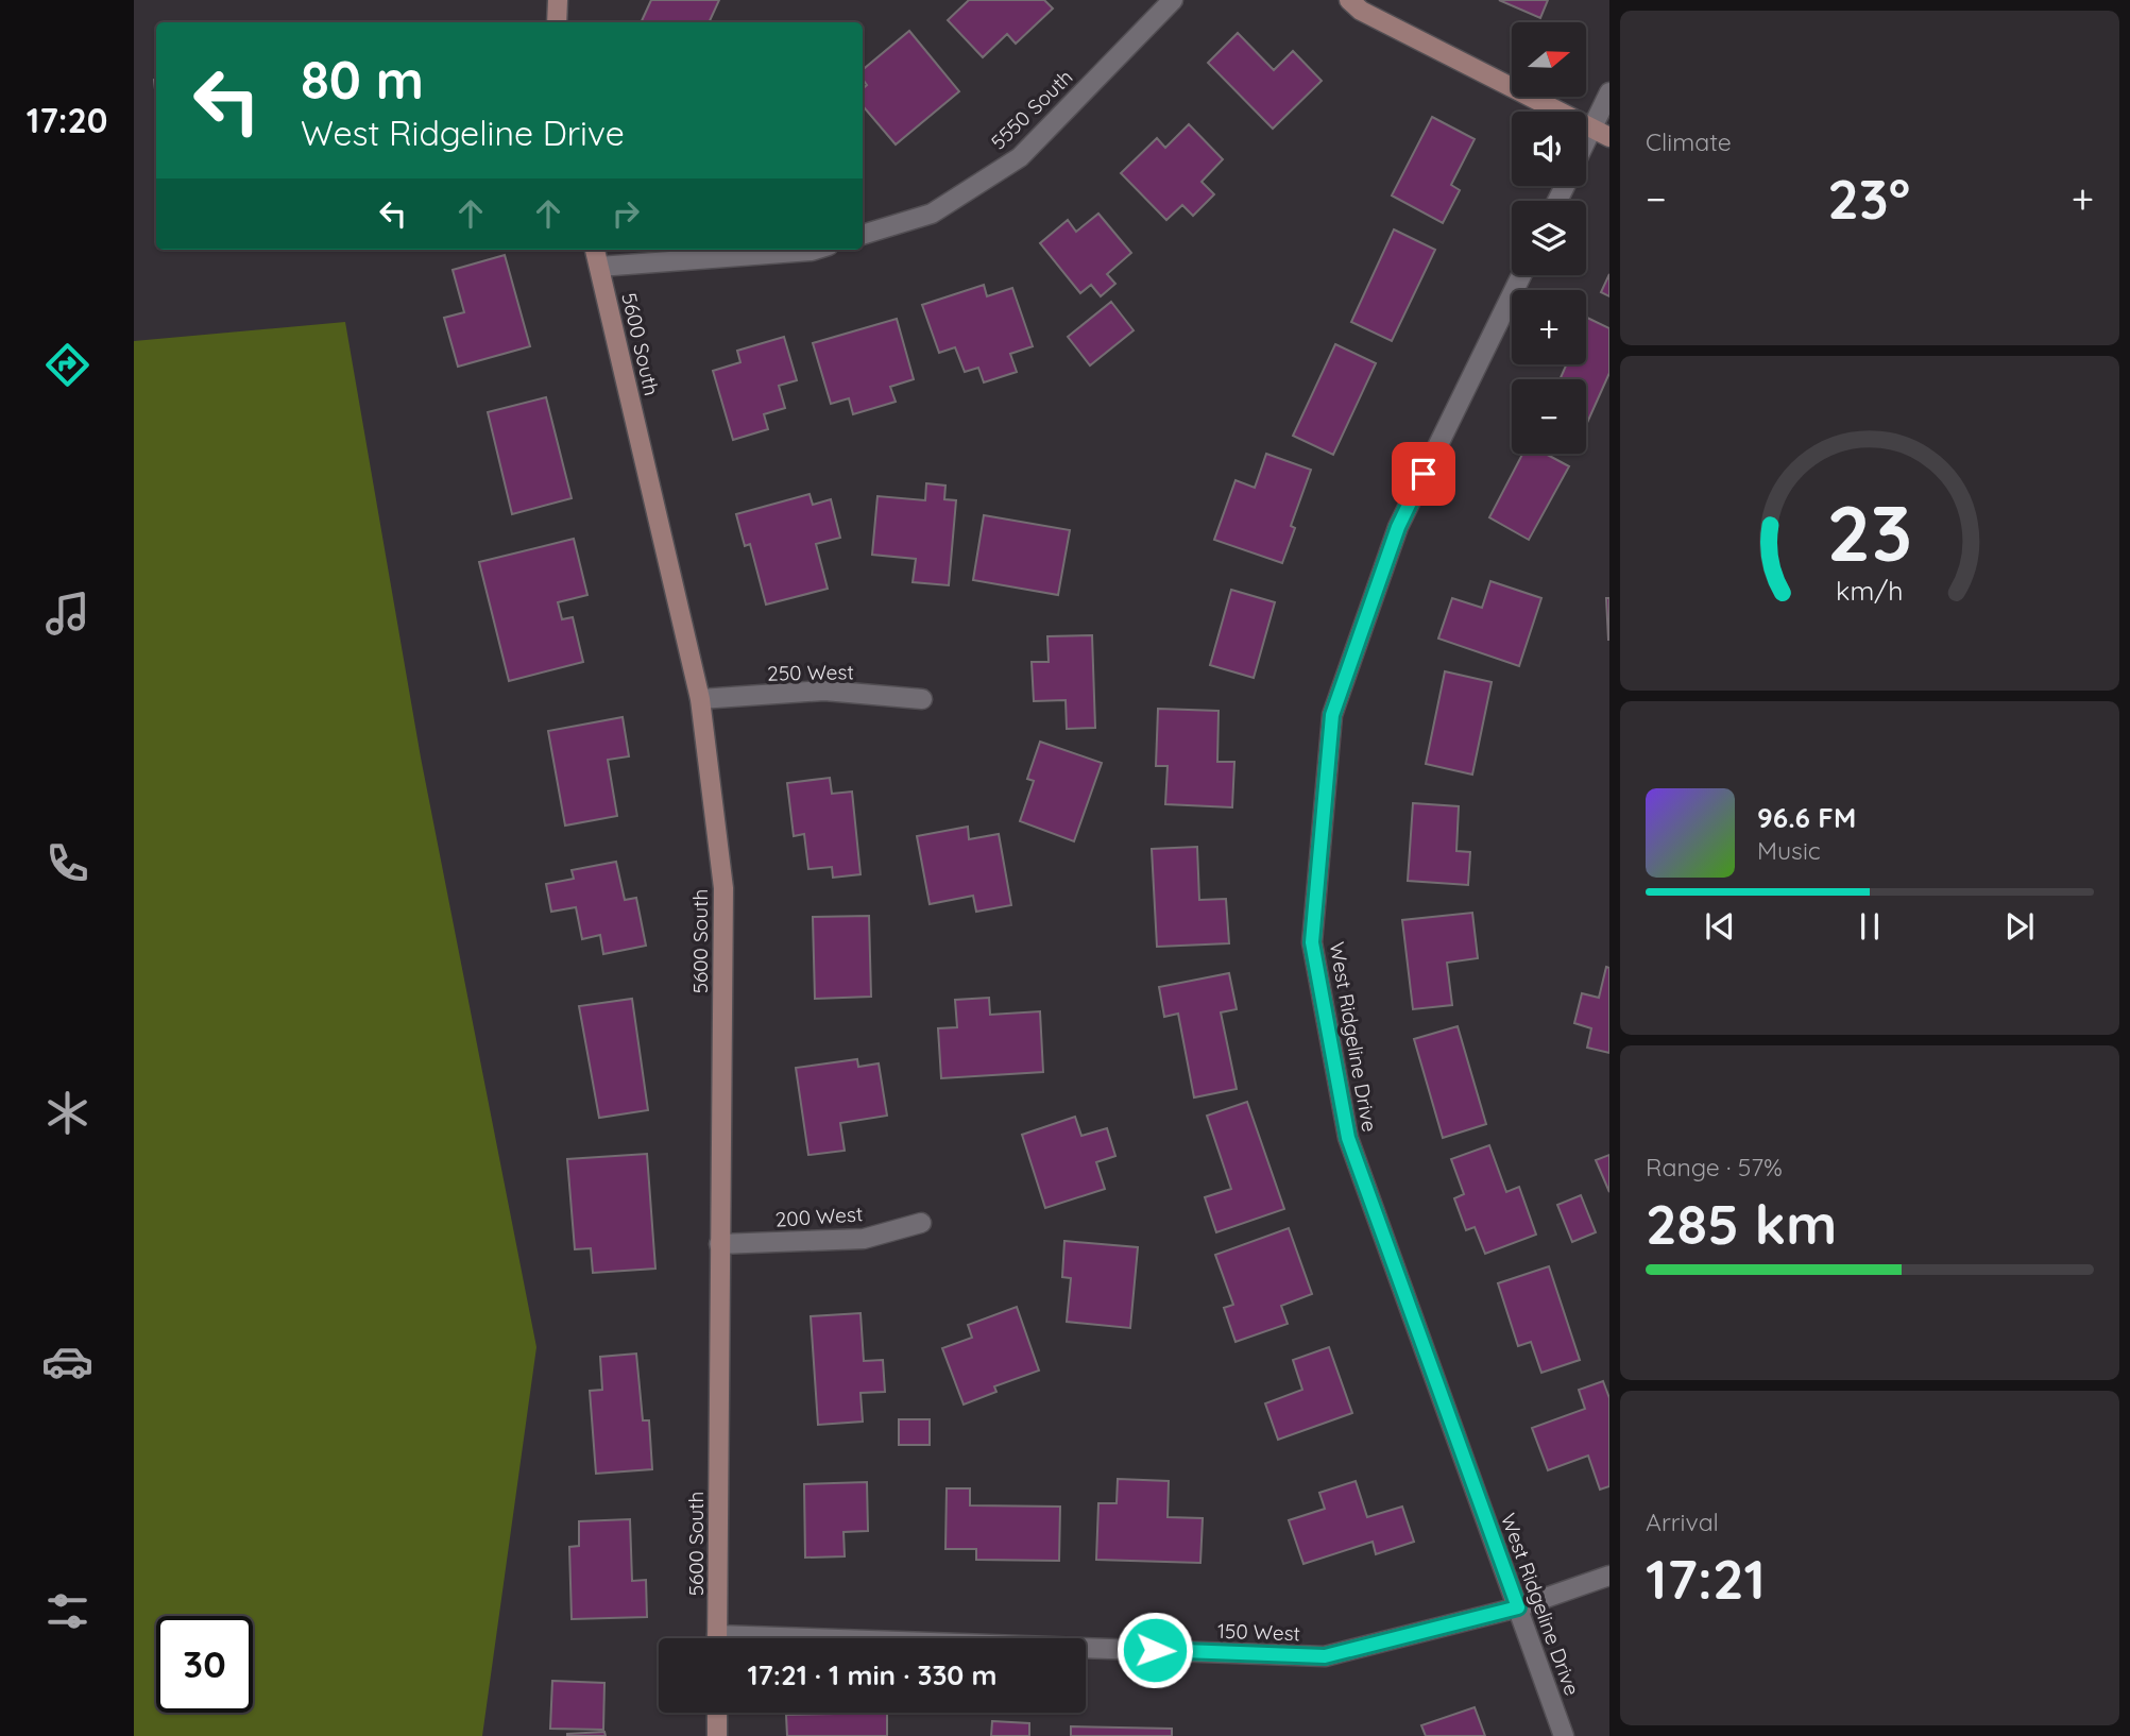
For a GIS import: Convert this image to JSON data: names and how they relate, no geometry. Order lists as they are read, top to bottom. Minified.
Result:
{"streets":{"main road":["5600 South"],"street":["5550 South","250 West","West Ridgeline Drive","200 West","150 West"]},"crossings":[["5600 South","250 West"],["5600 South","200 West"],["West Ridgeline Drive","150 West"]],"north":"right","page":{"tabs":"17:20","tile":["Climate",["Range · 57%","285 km"],["Arrival","17:21"]],"map_buttons":["+","−"],"turn":["80 m","West Ridgeline Drive"],"heat":["−","23°","+"],"song":["96.6 FM","Music"],"limit":"30","trip":"17:21 · 1 min · 330 m","gauge":["23","km/h"]}}
